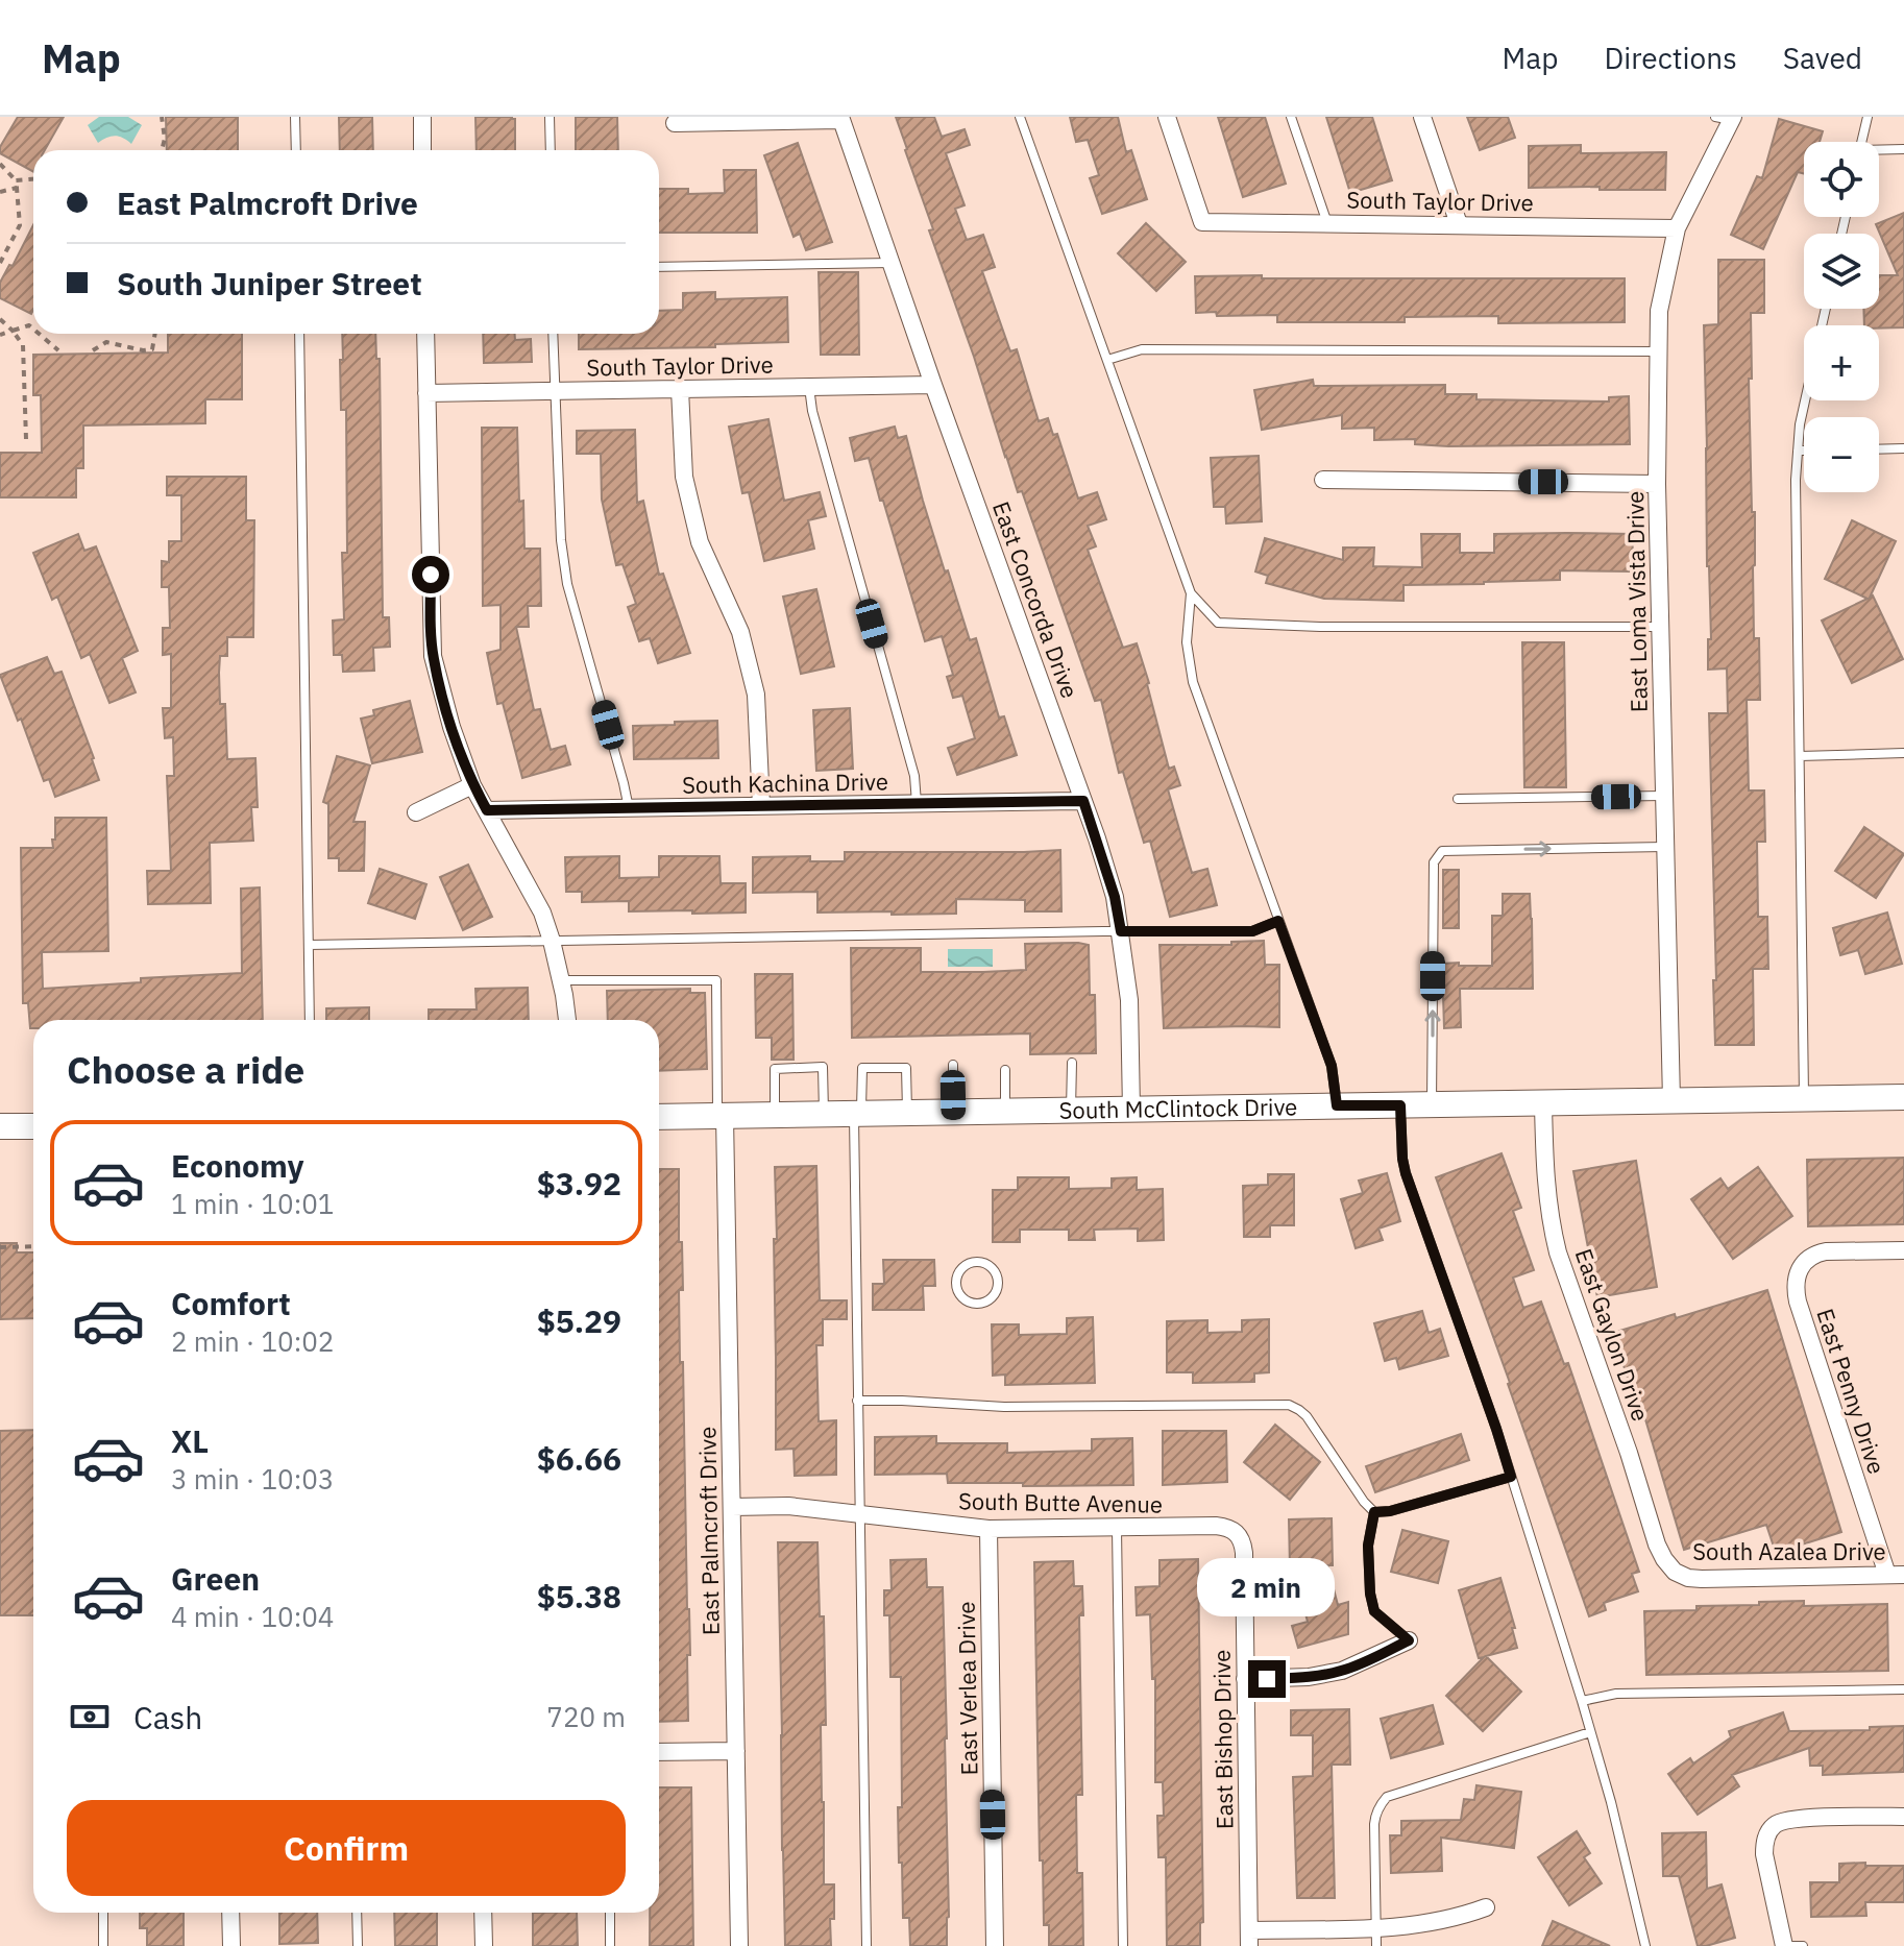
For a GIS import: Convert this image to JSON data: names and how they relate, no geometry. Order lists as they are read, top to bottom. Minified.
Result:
{"streets":{"main road":["South McClintock Drive"],"street":["South Taylor Drive","East Concorda Drive","East Loma Vista Drive","South Kachina Drive","East Gaylon Drive","East Penny Drive","South Butte Avenue","East Palmcroft Drive","South Azalea Drive","East Verlea Drive","East Bishop Drive"]},"crossings":[["South Taylor Drive","East Concorda Drive"],["South Taylor Drive","East Loma Vista Drive"],["East Concorda Drive","South Kachina Drive"],["East Concorda Drive","South McClintock Drive"],["East Loma Vista Drive","South McClintock Drive"],["South McClintock Drive","East Gaylon Drive"],["South McClintock Drive","East Palmcroft Drive"],["East Gaylon Drive","South Azalea Drive"],["East Penny Drive","South Azalea Drive"],["South Butte Avenue","East Palmcroft Drive"],["South Butte Avenue","East Verlea Drive"],["South Butte Avenue","East Bishop Drive"]],"page":{"header":"Map","nav":["Map","Directions","Saved"],"map_buttons":["+","−"],"banner":["East Palmcroft Drive","South Juniper Street"],"heading":"Choose a ride","list":[{"name":"Economy","note":"1 min · 10:01","value":"$3.92"},{"name":"Comfort","note":"2 min · 10:02","value":"$5.29"},{"name":"XL","note":"3 min · 10:03","value":"$6.66"},{"name":"Green","note":"4 min · 10:04","value":"$5.38"}],"bubble":"2 min","pay":["Cash","720 m"],"buttons":"Confirm"}}
